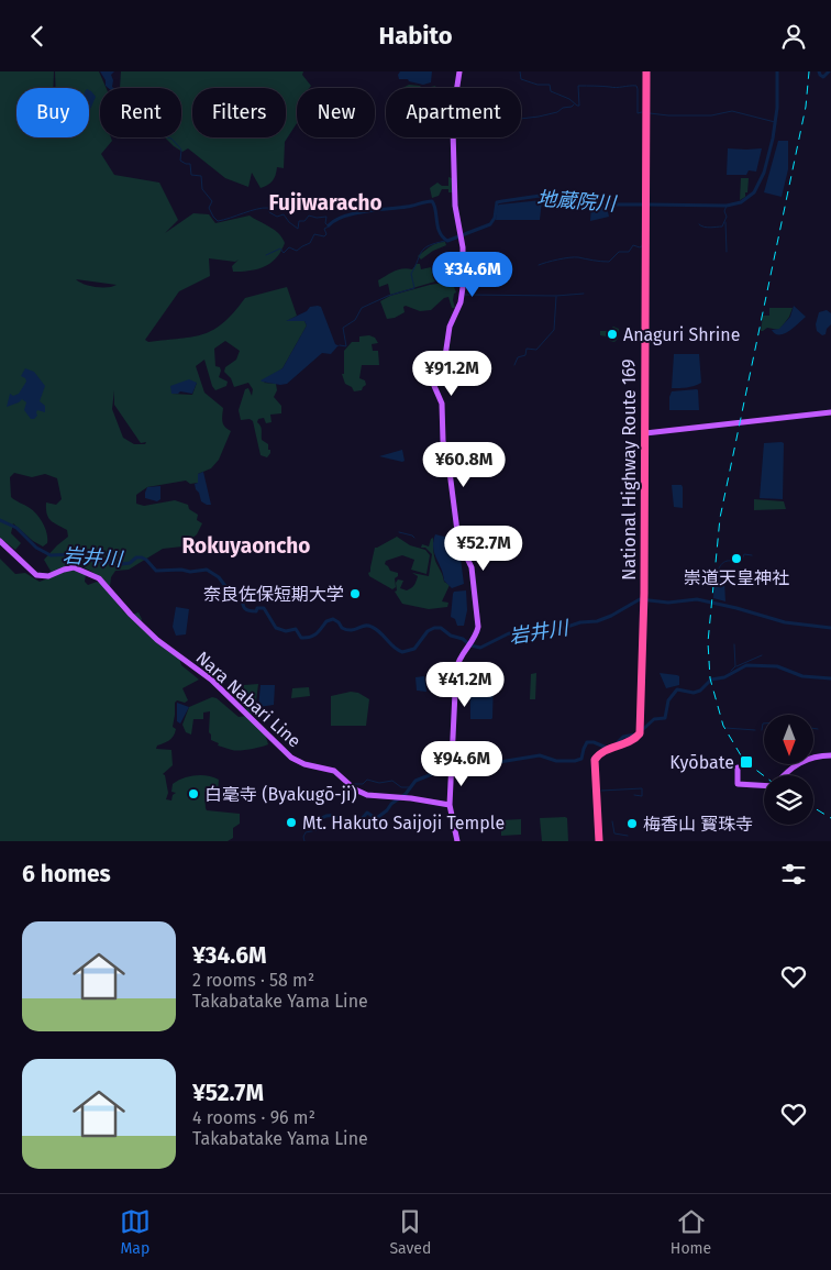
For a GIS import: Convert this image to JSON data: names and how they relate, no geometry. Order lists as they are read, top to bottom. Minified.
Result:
{"streets":{"highway":["National Highway Route 169"],"main road":["Nara Nabari Line"]},"districts":["Fujiwaracho","Rokuyaoncho"],"water":["地蔵院川","岩井川"],"places":{"other":["Anaguri Shrine","崇道天皇神社","奈良佐保短期大学","白毫寺 (Byakugō-ji)","Mt. Hakuto Saijoji Temple","梅香山 寳珠寺"],"transit":["Kyōbate"]},"north":"bottom","page":{"header":"Habito","chip":["Buy","Rent","Filters","New","Apartment"],"price":["¥34.6M","¥91.2M","¥60.8M","¥52.7M","¥41.2M","¥94.6M"],"heading":"6 homes","list":[{"name":"¥34.6M","note":"2 rooms · 58 m² · Takabatake Yama Line"},{"name":"¥52.7M","note":"4 rooms · 96 m² · Takabatake Yama Line"}],"tabs":["Map","Saved","Home"]}}
